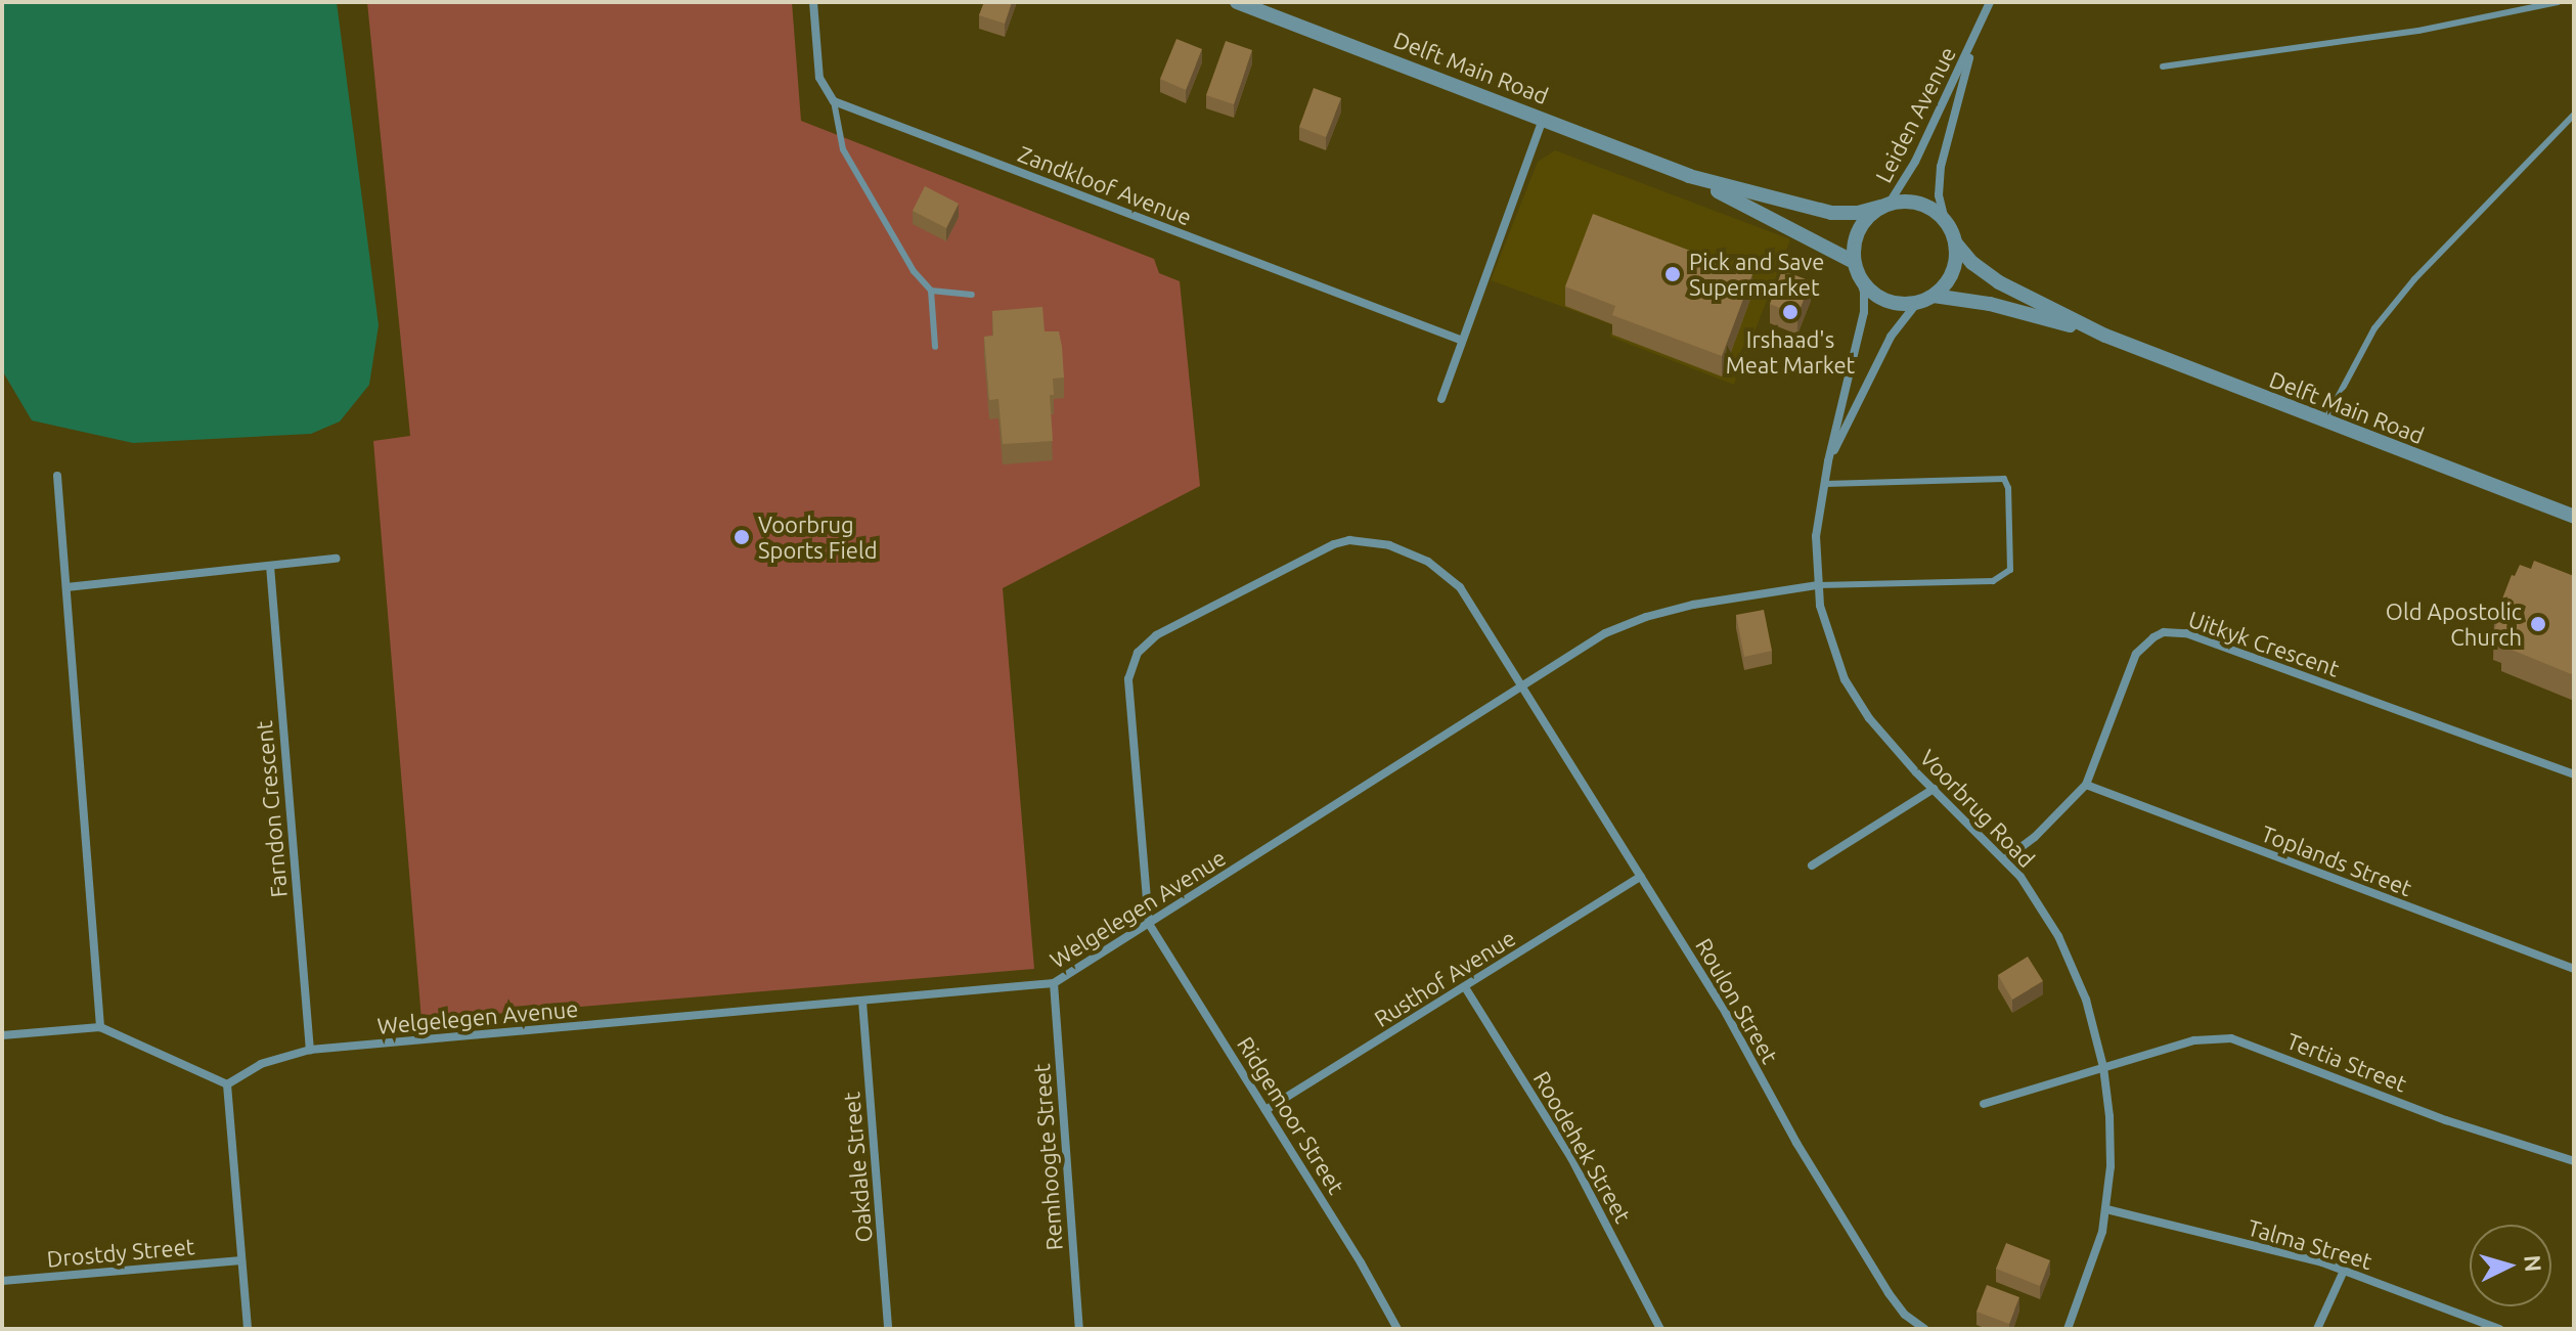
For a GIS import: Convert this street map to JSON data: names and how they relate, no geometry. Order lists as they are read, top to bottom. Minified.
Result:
{"streets":{"street":["Delft Main Road","Leiden Avenue","Zandkloof Avenue","Uitkyk Crescent","Voorbrug Road","Farndon Crescent","Toplands Street","Welgelegen Avenue","Rusthof Avenue","Roulon Street","Tertia Street","Ridgemoor Street","Roodehek Street","Remhoogte Street","Oakdale Street","Talma Street","Drostdy Street"]},"crossings":[["Delft Main Road","Leiden Avenue"],["Delft Main Road","Voorbrug Road"],["Leiden Avenue","Voorbrug Road"],["Uitkyk Crescent","Voorbrug Road"],["Uitkyk Crescent","Toplands Street"],["Voorbrug Road","Welgelegen Avenue"],["Voorbrug Road","Tertia Street"],["Voorbrug Road","Talma Street"],["Farndon Crescent","Welgelegen Avenue"],["Welgelegen Avenue","Roulon Street"],["Welgelegen Avenue","Ridgemoor Street"],["Welgelegen Avenue","Remhoogte Street"],["Welgelegen Avenue","Oakdale Street"],["Rusthof Avenue","Roulon Street"],["Rusthof Avenue","Ridgemoor Street"],["Rusthof Avenue","Roodehek Street"],["Roulon Street","Ridgemoor Street"]],"places":["Pick and Save Supermarket","Irshaad's Meat Market","Voorbrug Sports Field","Old Apostolic Church"],"north":"right"}
